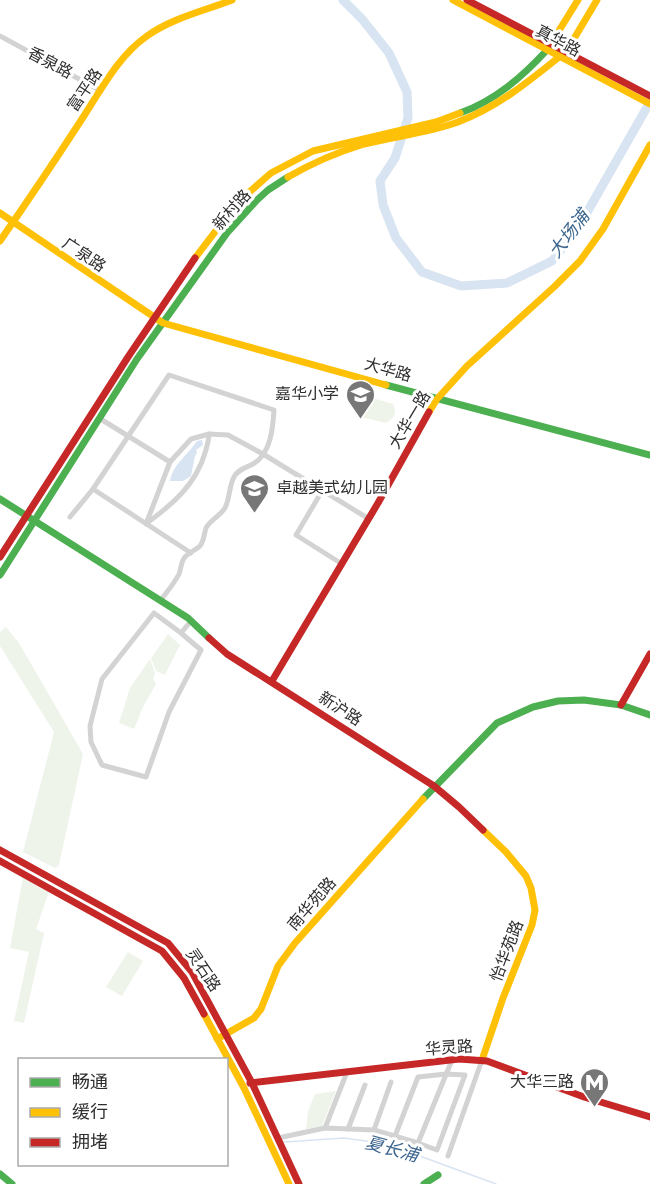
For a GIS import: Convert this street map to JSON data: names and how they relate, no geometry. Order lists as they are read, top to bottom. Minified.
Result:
{"streets":{"main road":["真华路","富平路","新村路","广泉路","大华路","大华一路","新沪路","南华苑路","怡华苑路","灵石路","华灵路"],"street":["香泉路"]},"crossings":[["真华路","新村路"],["香泉路","富平路"],["富平路","广泉路"],["新村路","广泉路"],["新村路","大华路"],["新村路","新沪路"],["广泉路","大华路"],["大华路","大华一路"],["大华一路","新沪路"],["新沪路","南华苑路"],["新沪路","怡华苑路"],["南华苑路","怡华苑路"],["南华苑路","灵石路"],["怡华苑路","华灵路"],["灵石路","华灵路"]],"water":["大场浦","夏长浦"],"places":{"school or university":["嘉华小学","卓越美式幼儿园"],"metro station":["大华三路"]},"legend":["畅通","缓行","拥堵"]}
